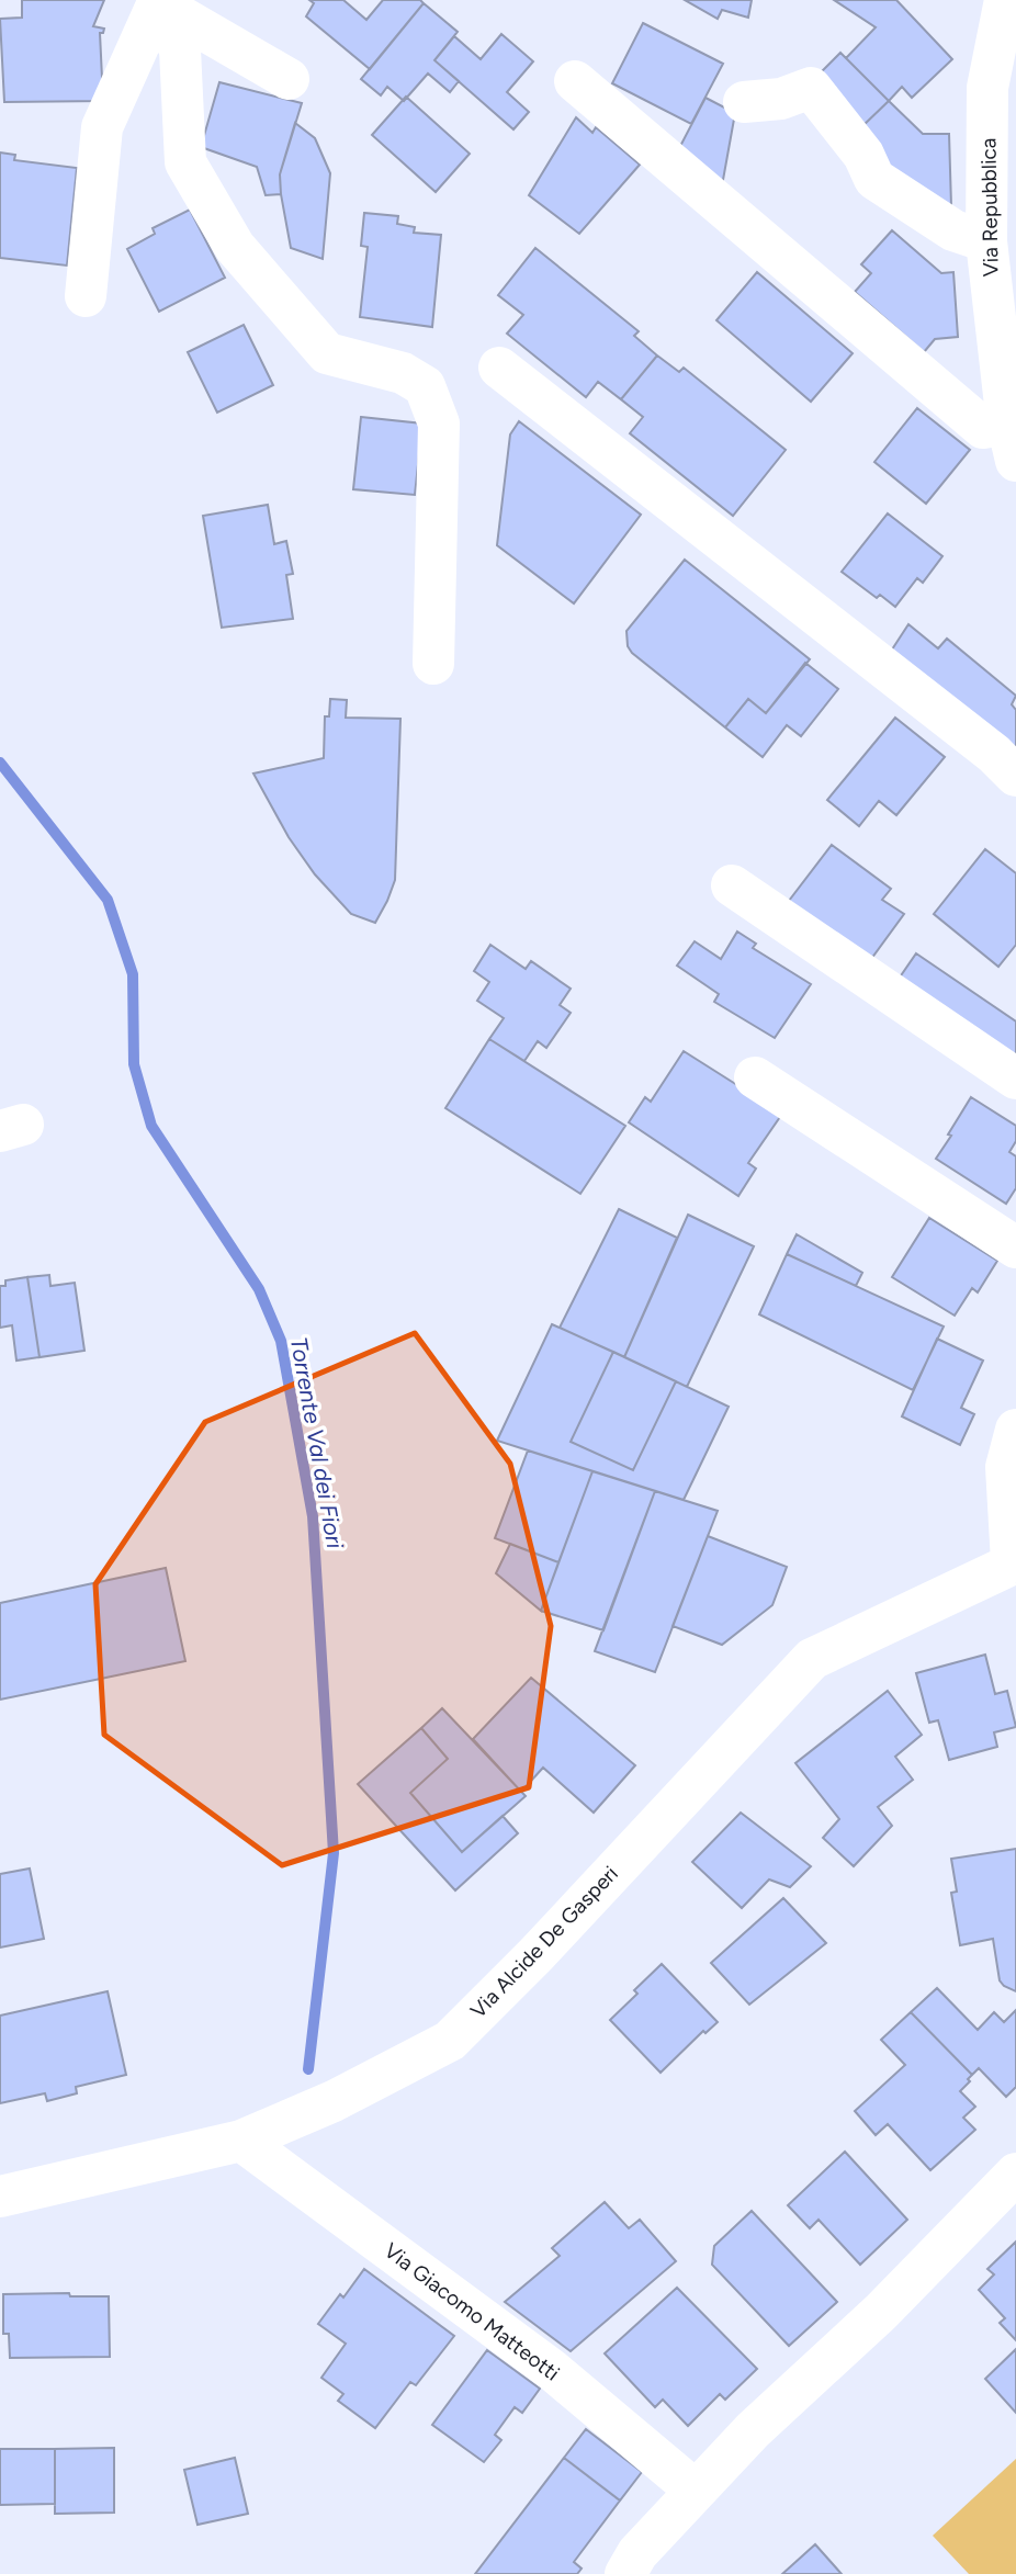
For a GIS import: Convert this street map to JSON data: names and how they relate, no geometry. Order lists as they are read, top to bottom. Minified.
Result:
{"streets":{"street":["Via Repubblica","Via Alcide De Gasperi","Via Giacomo Matteotti"]},"crossings":[["Via Alcide De Gasperi","Via Giacomo Matteotti"]],"water":["Torrente Val dei Fiori"]}
